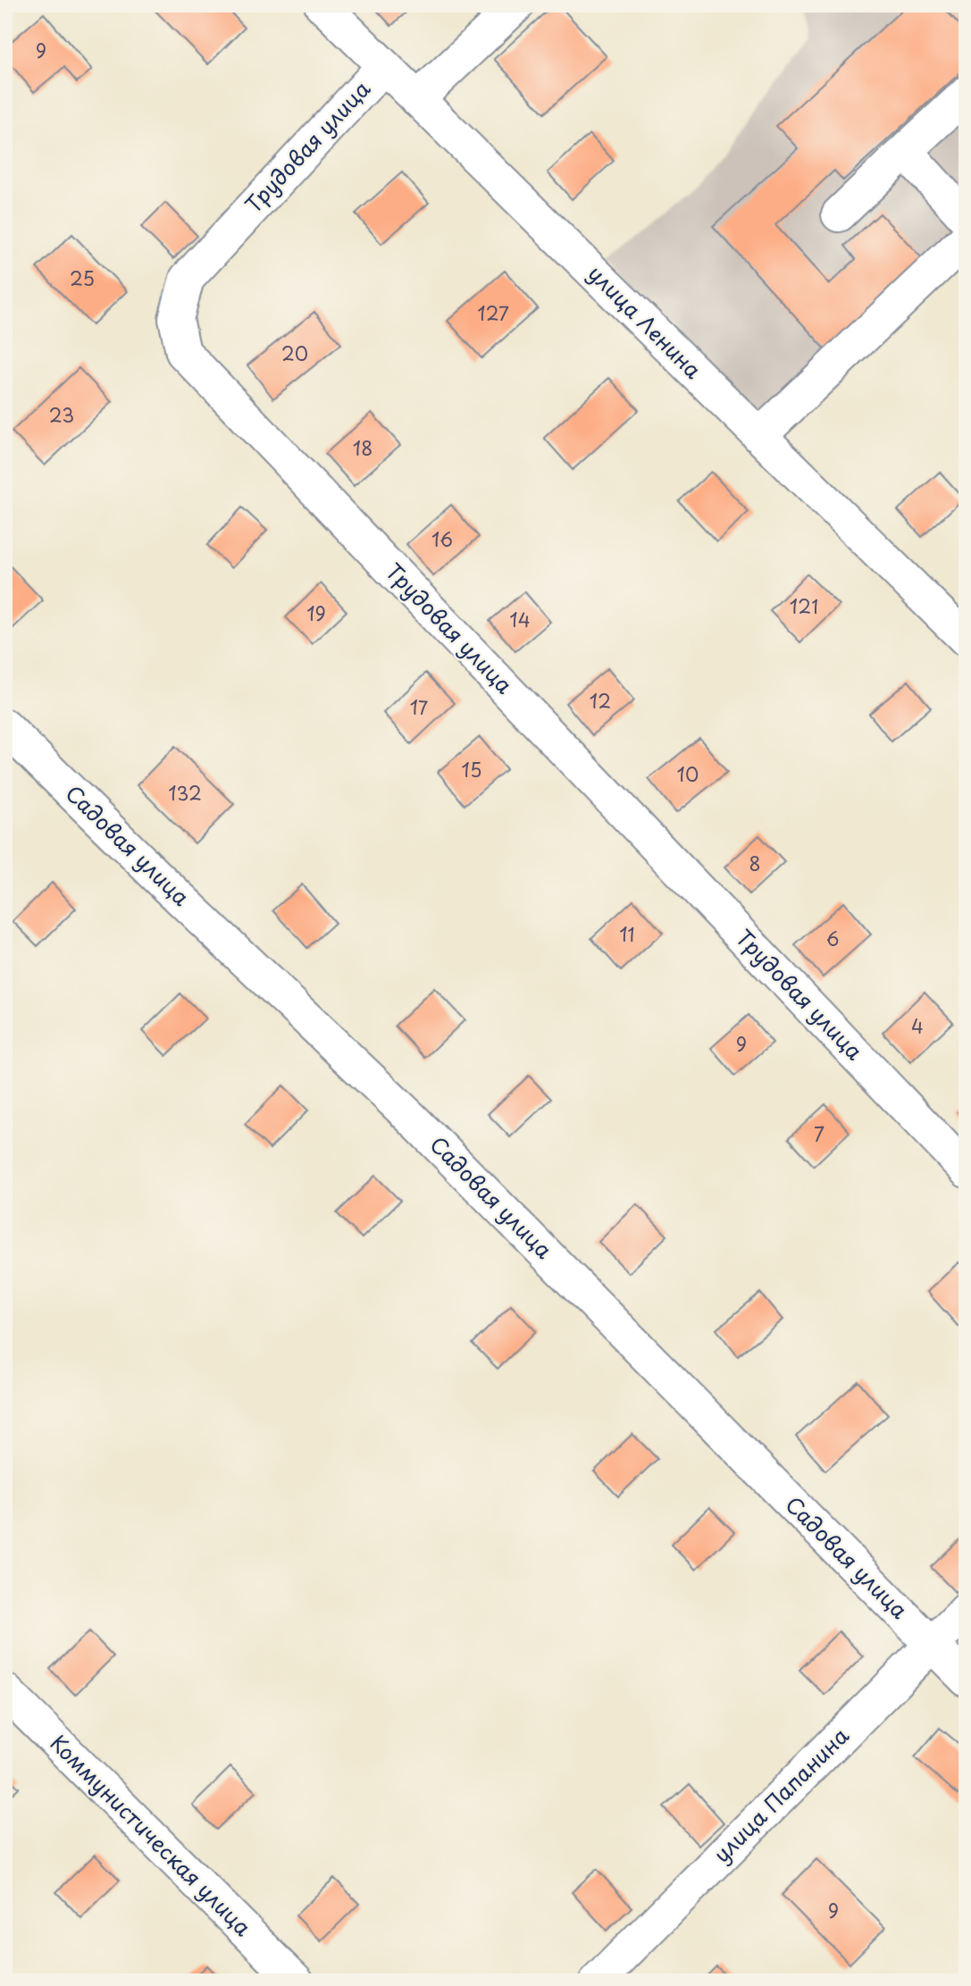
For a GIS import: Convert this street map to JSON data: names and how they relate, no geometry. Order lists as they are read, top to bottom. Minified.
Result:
{"streets":{"street":["Трудовая улица","улица Ленина","Садовая улица","улица Папанина","Коммунистическая улица"]},"crossings":[["Трудовая улица","улица Ленина"],["Садовая улица","улица Папанина"]],"house_numbers":["9","25","127","20","23","18","16","121","19","14","12","17","15","10","132","8","11","6","4","9","7","9"]}
